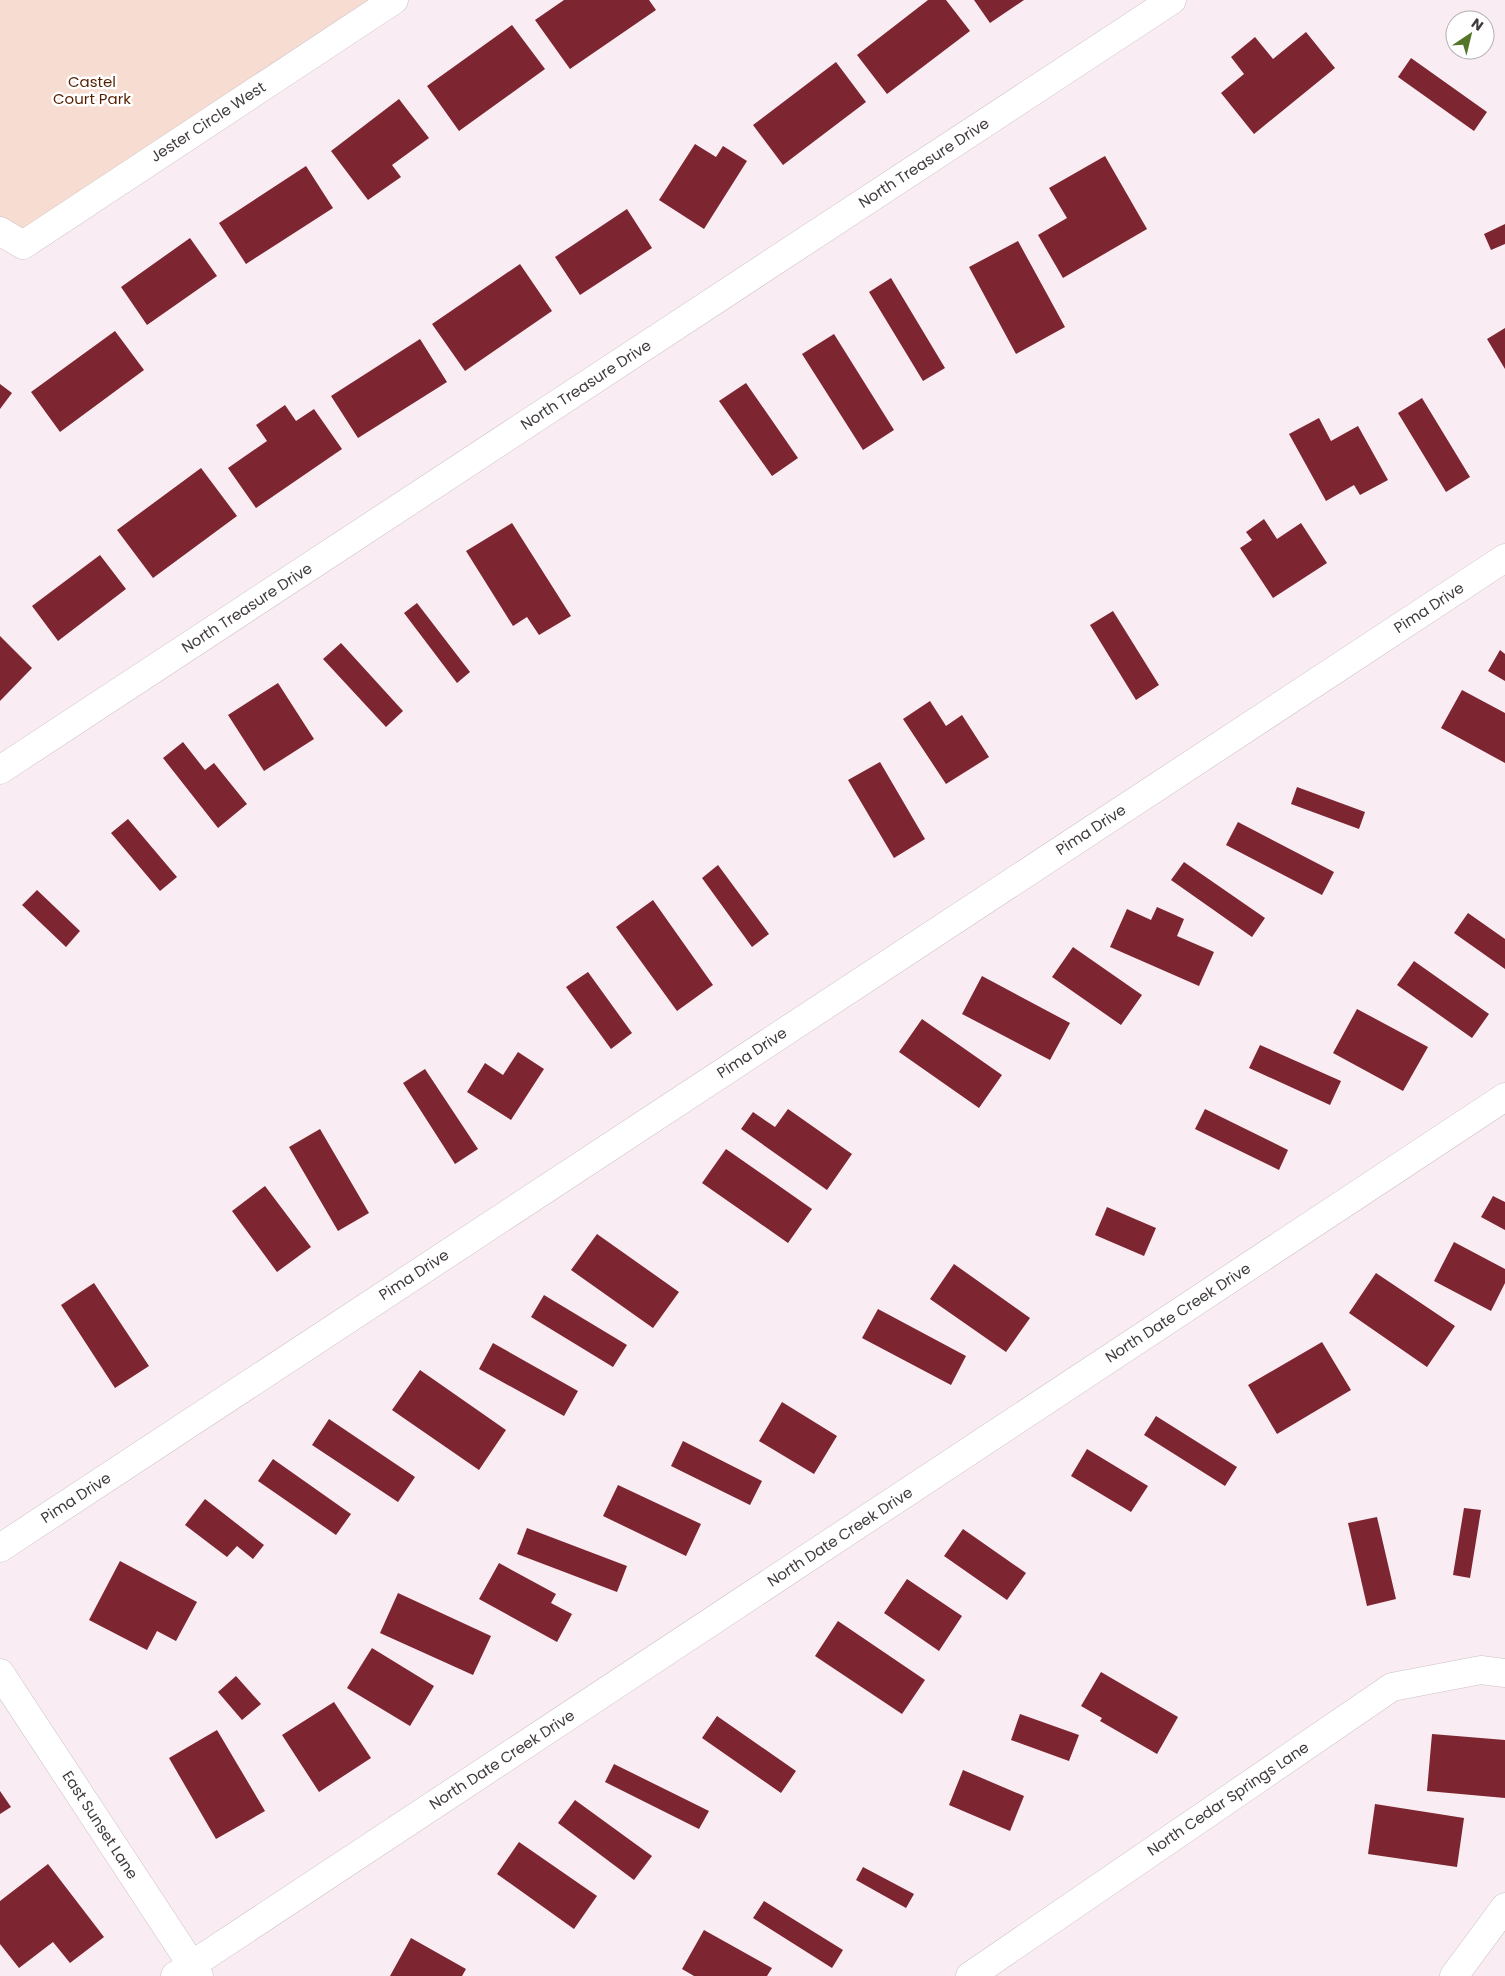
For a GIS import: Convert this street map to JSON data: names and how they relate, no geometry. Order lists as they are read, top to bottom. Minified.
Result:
{"streets":{"street":["Jester Circle West","North Treasure Drive","Pima Drive","North Date Creek Drive","North Cedar Springs Lane","East Sunset Lane"]},"crossings":[["North Date Creek Drive","East Sunset Lane"]],"parks":["Castel Court Park"],"north":"top right"}
